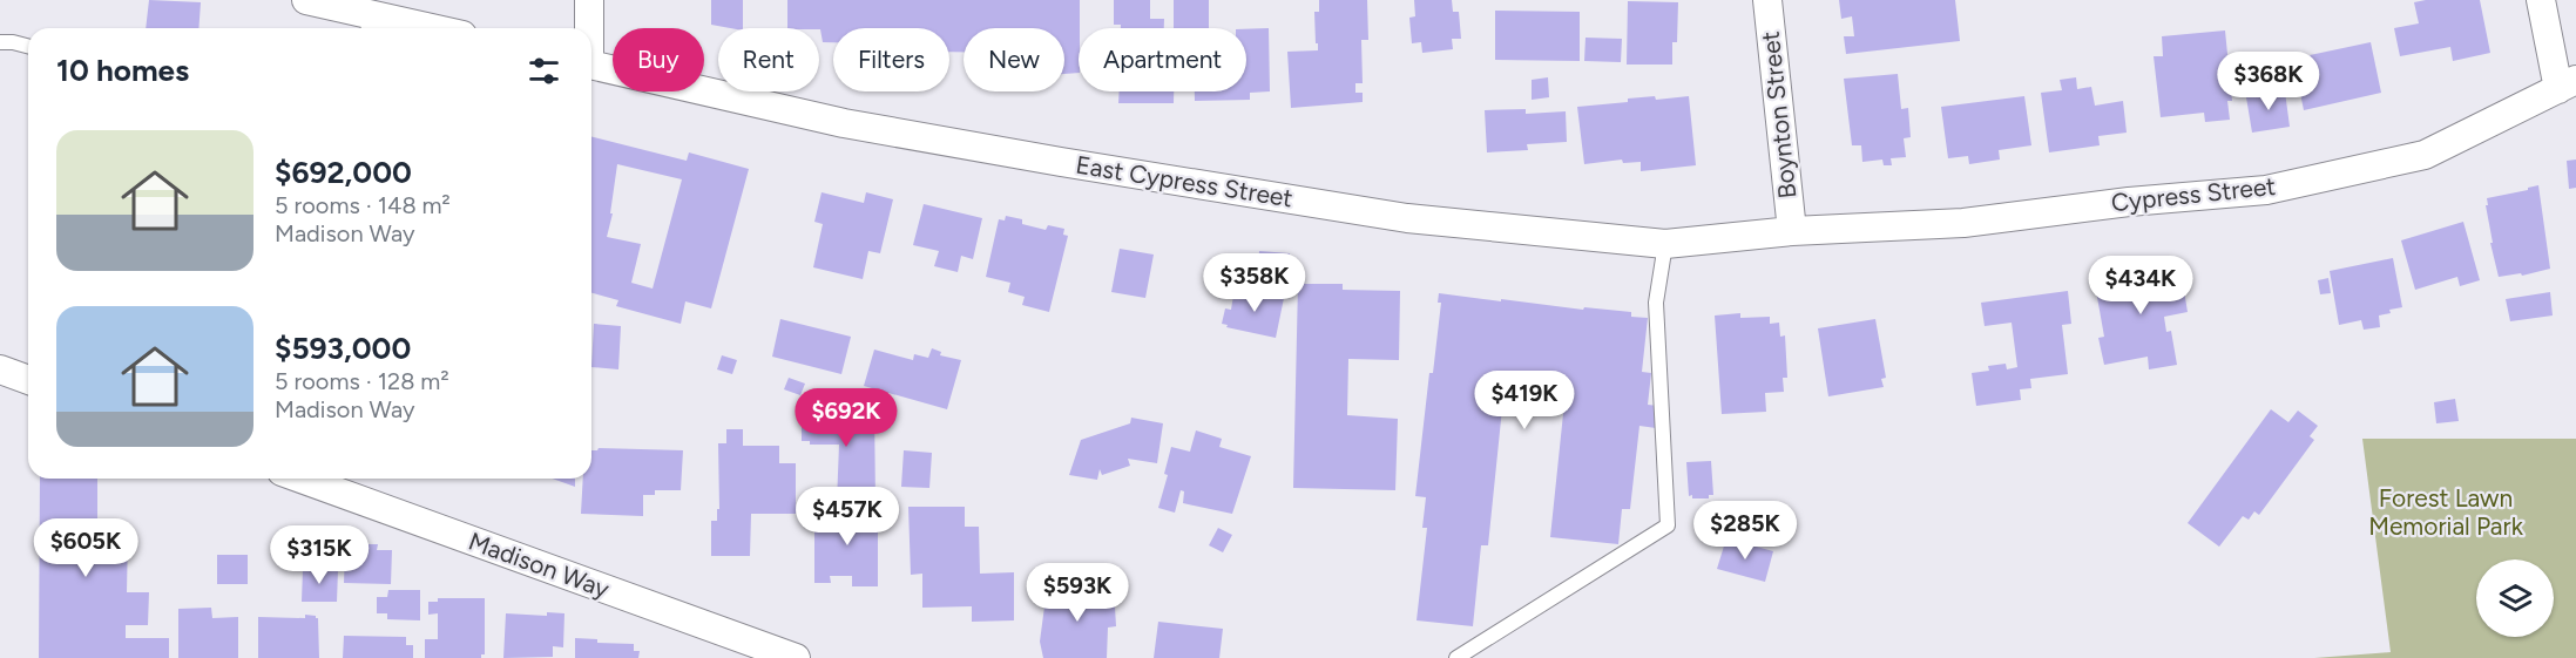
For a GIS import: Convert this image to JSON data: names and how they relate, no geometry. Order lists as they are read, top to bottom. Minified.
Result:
{"streets":{"street":["Boynton Street","East Cypress Street","Cypress Street","Madison Way"]},"crossings":[["Boynton Street","East Cypress Street"],["Boynton Street","Cypress Street"],["East Cypress Street","Cypress Street"]],"parks":["Forest Lawn Memorial Park"],"page":{"chip":["Buy","Rent","Filters","New","Apartment"],"heading":"10 homes","price":["$368K","$358K","$434K","$419K","$692K","$457K","$285K","$605K","$315K","$593K"],"list":[{"name":"$692,000","note":"5 rooms · 148 m² · Madison Way"},{"name":"$593,000","note":"5 rooms · 128 m² · Madison Way"}]}}
